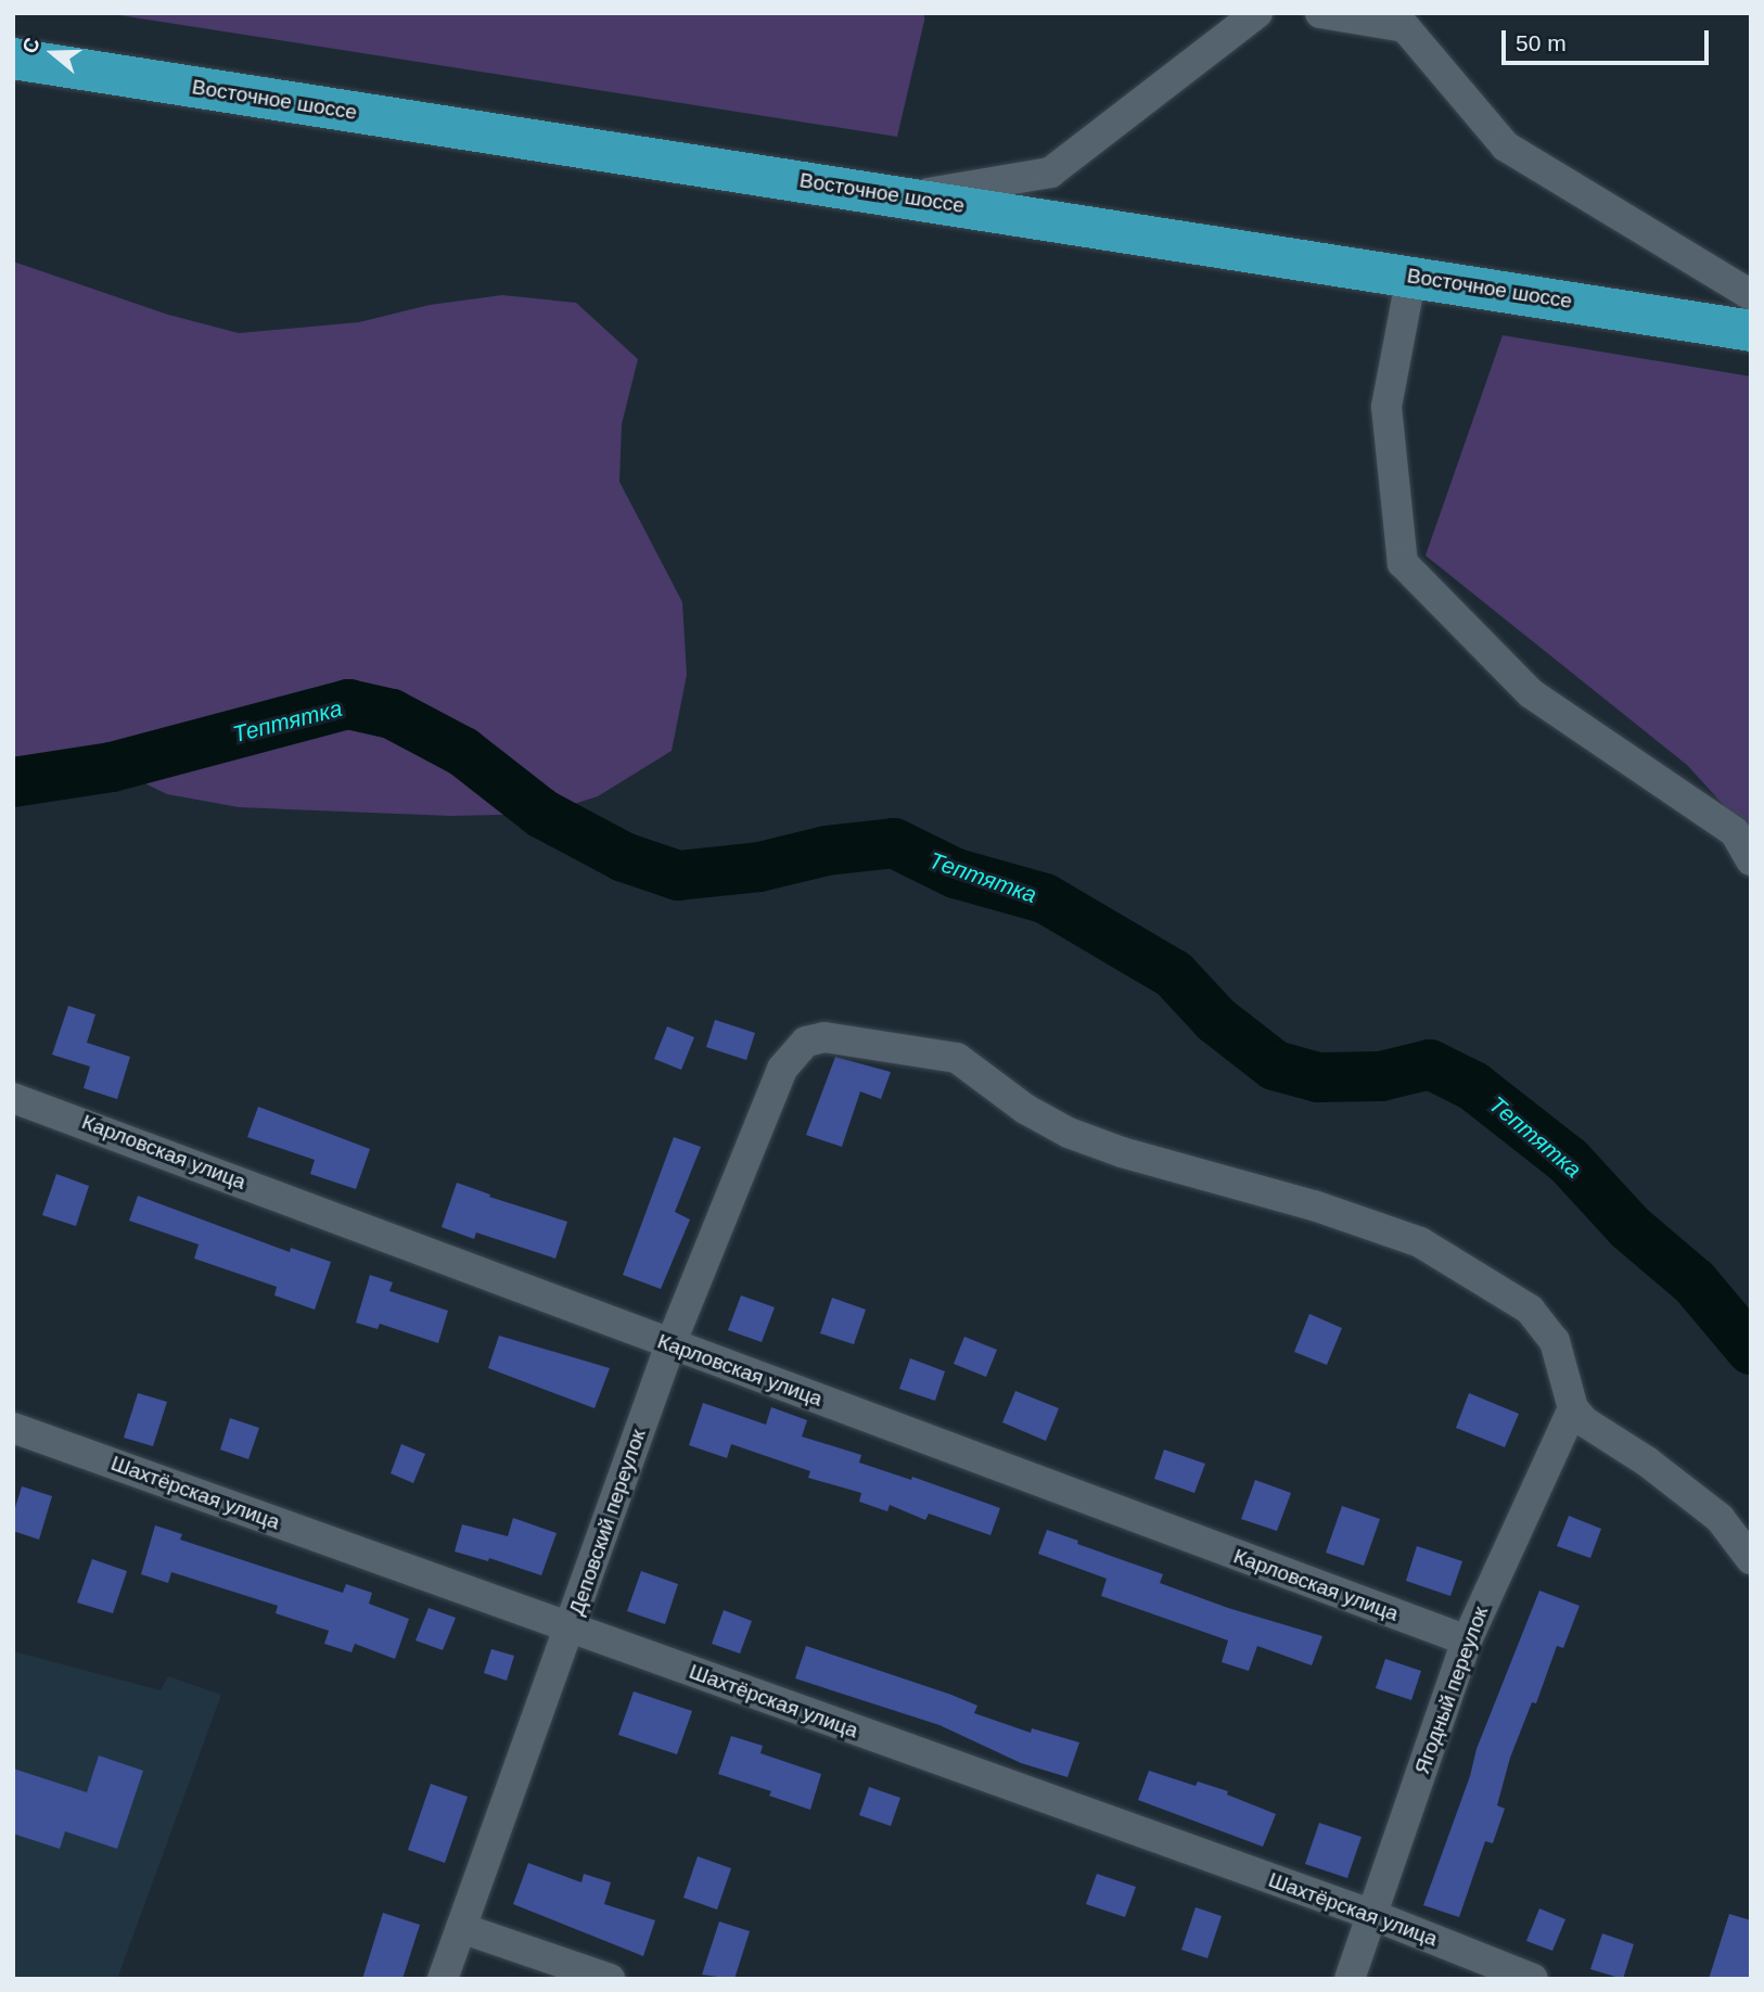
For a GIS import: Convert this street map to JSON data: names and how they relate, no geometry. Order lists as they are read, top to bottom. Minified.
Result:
{"streets":{"highway":["Восточное шоссе"],"street":["Карловская улица","Шахтёрская улица","Деповский переулок","Ягодный переулок"]},"crossings":[["Карловская улица","Деповский переулок"],["Карловская улица","Ягодный переулок"],["Шахтёрская улица","Деповский переулок"],["Шахтёрская улица","Ягодный переулок"],["Деповский переулок","Ягодный переулок"]],"water":["Тептятка"],"scale_bar":"50 m","north":"left"}
